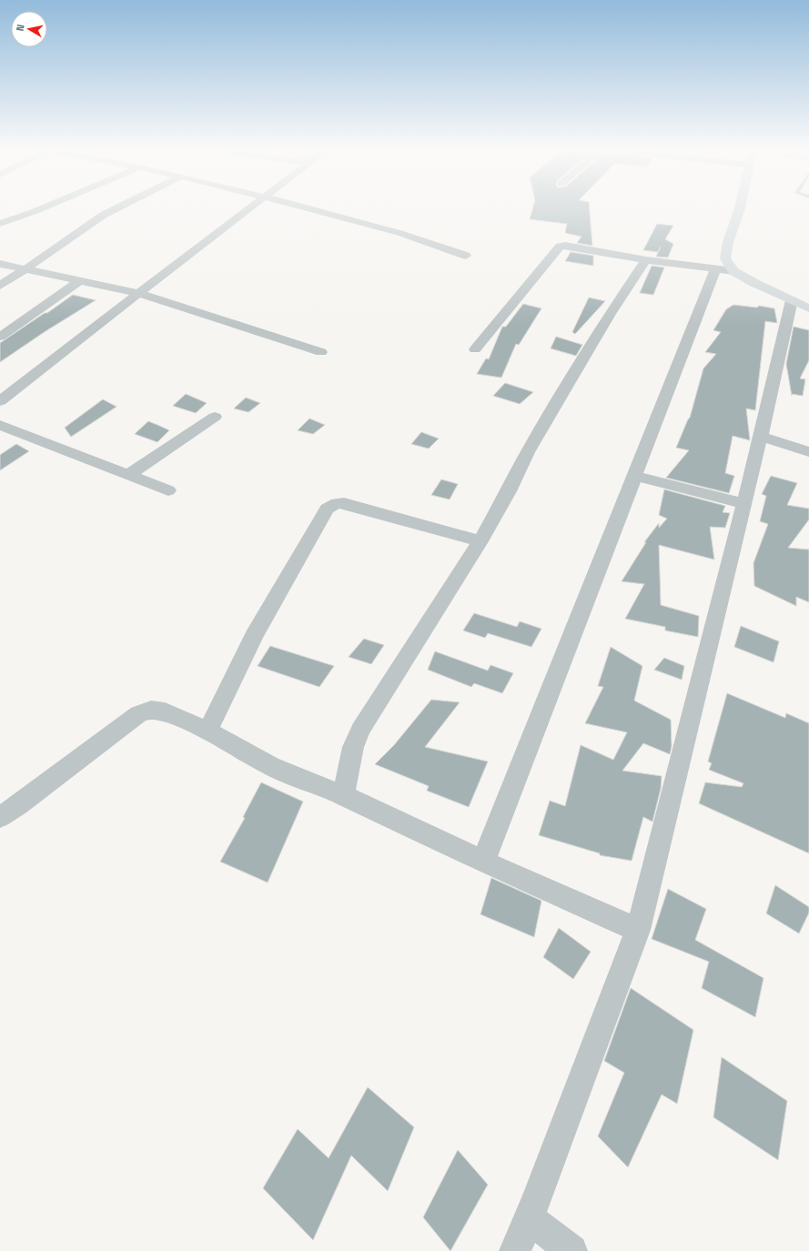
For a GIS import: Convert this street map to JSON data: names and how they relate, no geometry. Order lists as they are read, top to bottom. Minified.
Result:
{"north":"left"}
